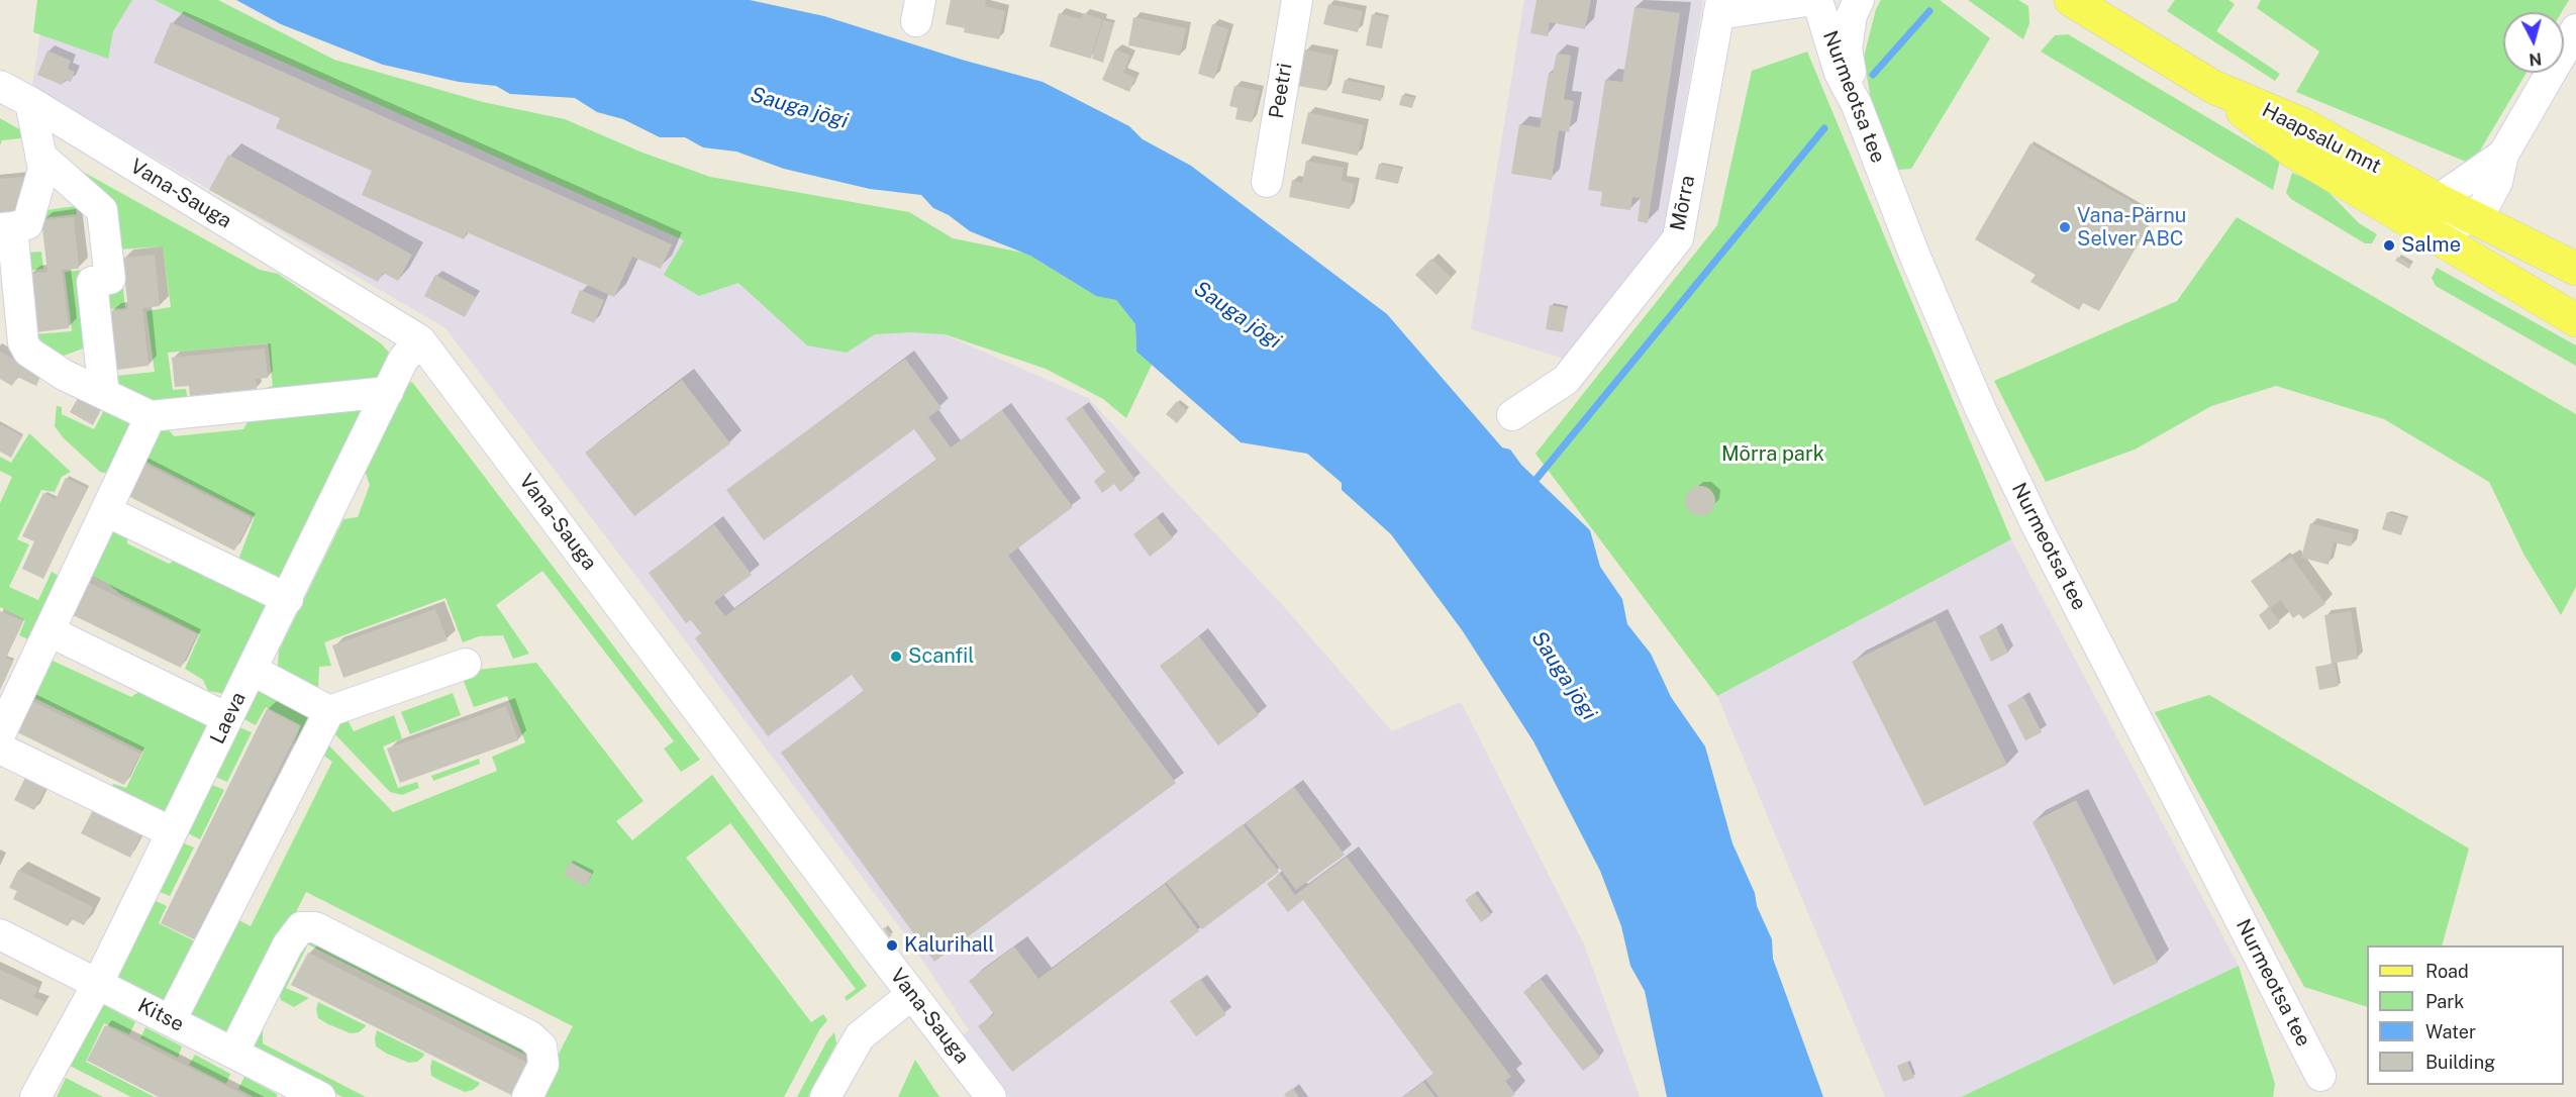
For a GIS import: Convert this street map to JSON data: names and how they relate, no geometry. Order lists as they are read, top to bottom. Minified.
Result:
{"streets":{"main road":["Haapsalu mnt"],"street":["Peetri","Nurmeotsa tee","Vana-Sauga","Mõrra","Laeva","Kitse"]},"crossings":[["Vana-Sauga","Laeva"],["Laeva","Kitse"]],"water":["Sauga jõgi"],"parks":["Mõrra park"],"places":["Vana-Pärnu Selver ABC","Salme","Scanfil","Kalurihall"],"legend":["Road","Park","Water","Building"],"north":"bottom"}
